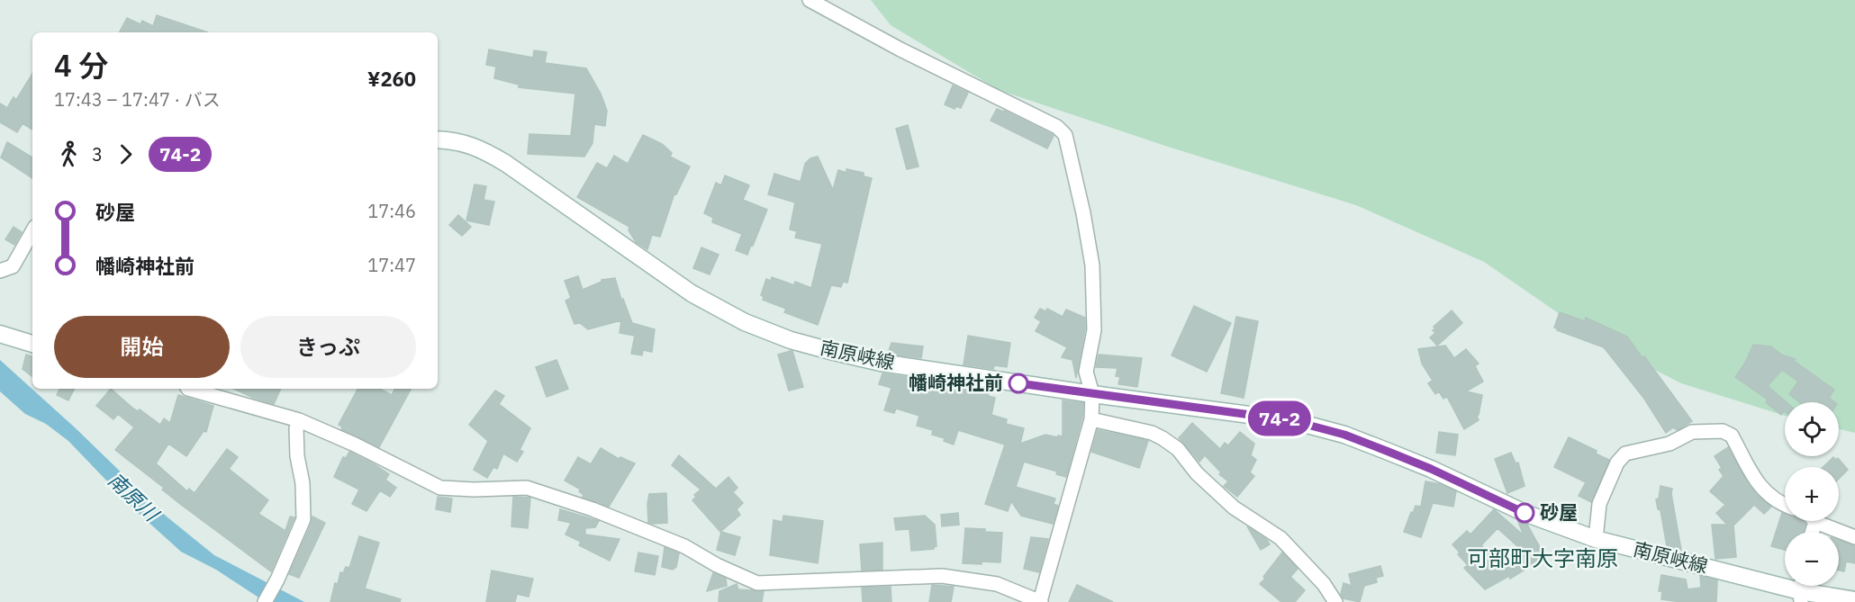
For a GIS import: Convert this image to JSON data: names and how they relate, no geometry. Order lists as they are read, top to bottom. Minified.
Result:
{"streets":{"main road":["南原峡線"]},"districts":["可部町大字南原"],"water":["南原川"],"places":["幡崎神社前","砂屋"],"lines":["bus line 74-2"],"page":{"on_map":"74-2","heading":["4 分","17:43 – 17:47 · バス","¥260"],"legs":["3","74-2"],"list":[{"name":"砂屋","value":"17:46"},{"name":"幡崎神社前","value":"17:47"}],"buttons":["開始","きっぷ"],"map_buttons":["+","−"]}}
